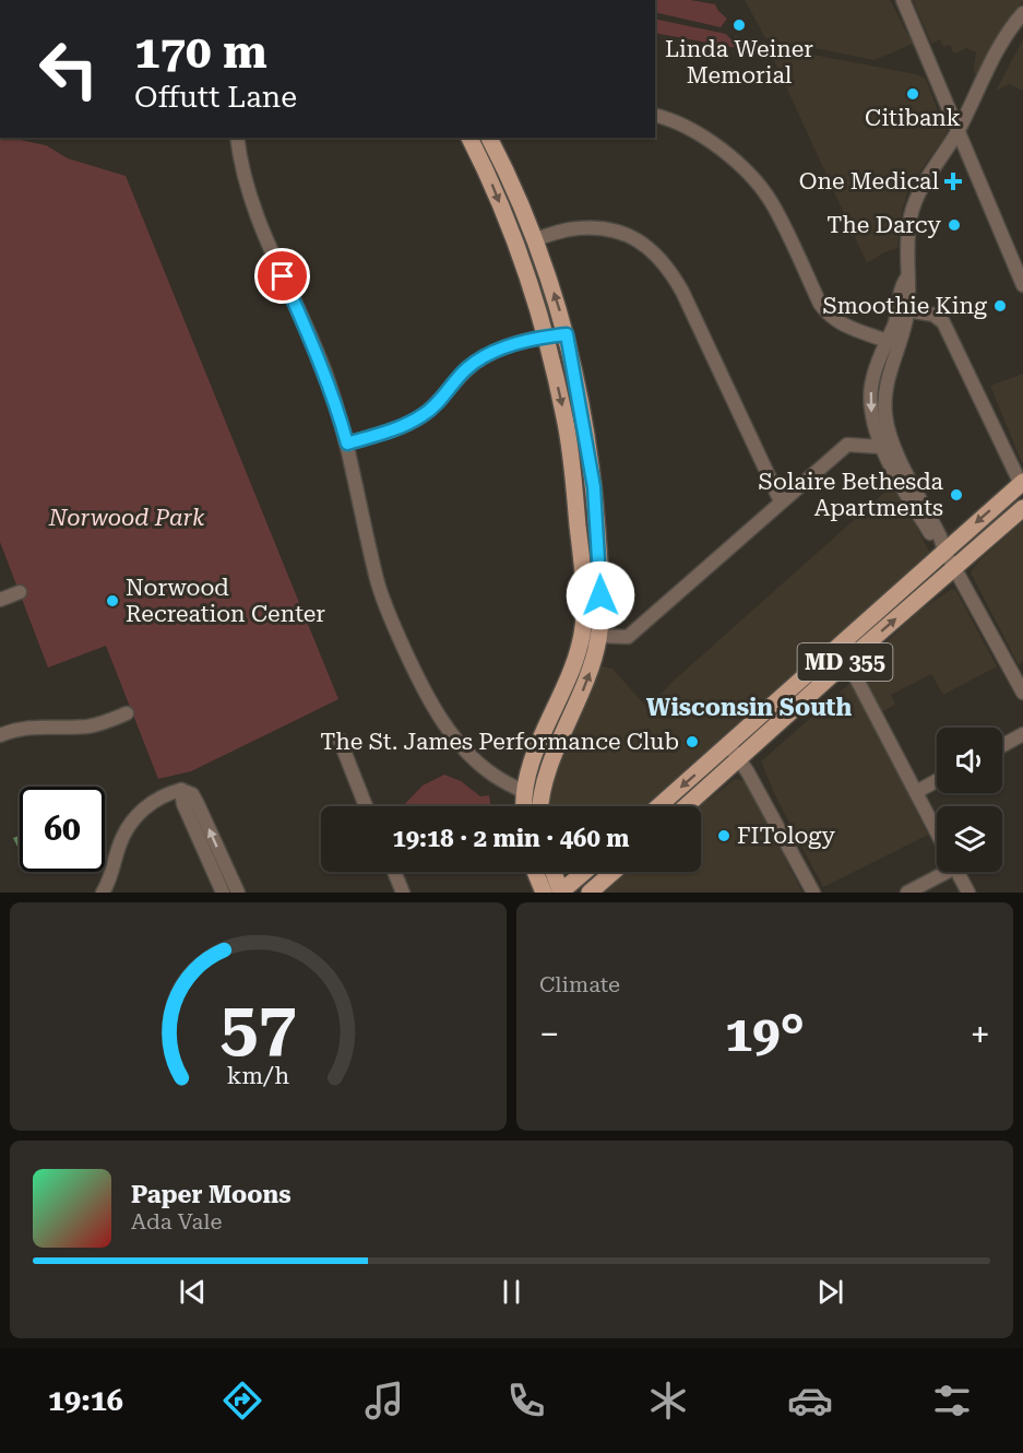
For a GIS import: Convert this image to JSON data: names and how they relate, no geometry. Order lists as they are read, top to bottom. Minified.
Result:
{"streets":{"main road":["MD 355"]},"districts":["Wisconsin South"],"parks":["Norwood Park"],"places":{"other":["Linda Weiner Memorial","Citibank","The Darcy","Smoothie King","Solaire Bethesda Apartments","Norwood Recreation Center","The St. James Performance Club","FITology"],"health":["One Medical"]},"page":{"turn":["170 m","Offutt Lane"],"limit":"60","trip":"19:18 · 2 min · 460 m","tile":"Climate","heat":["−","19°","+"],"song":["Paper Moons","Ada Vale"],"tabs":"19:16","gauge":["57","km/h"]}}
